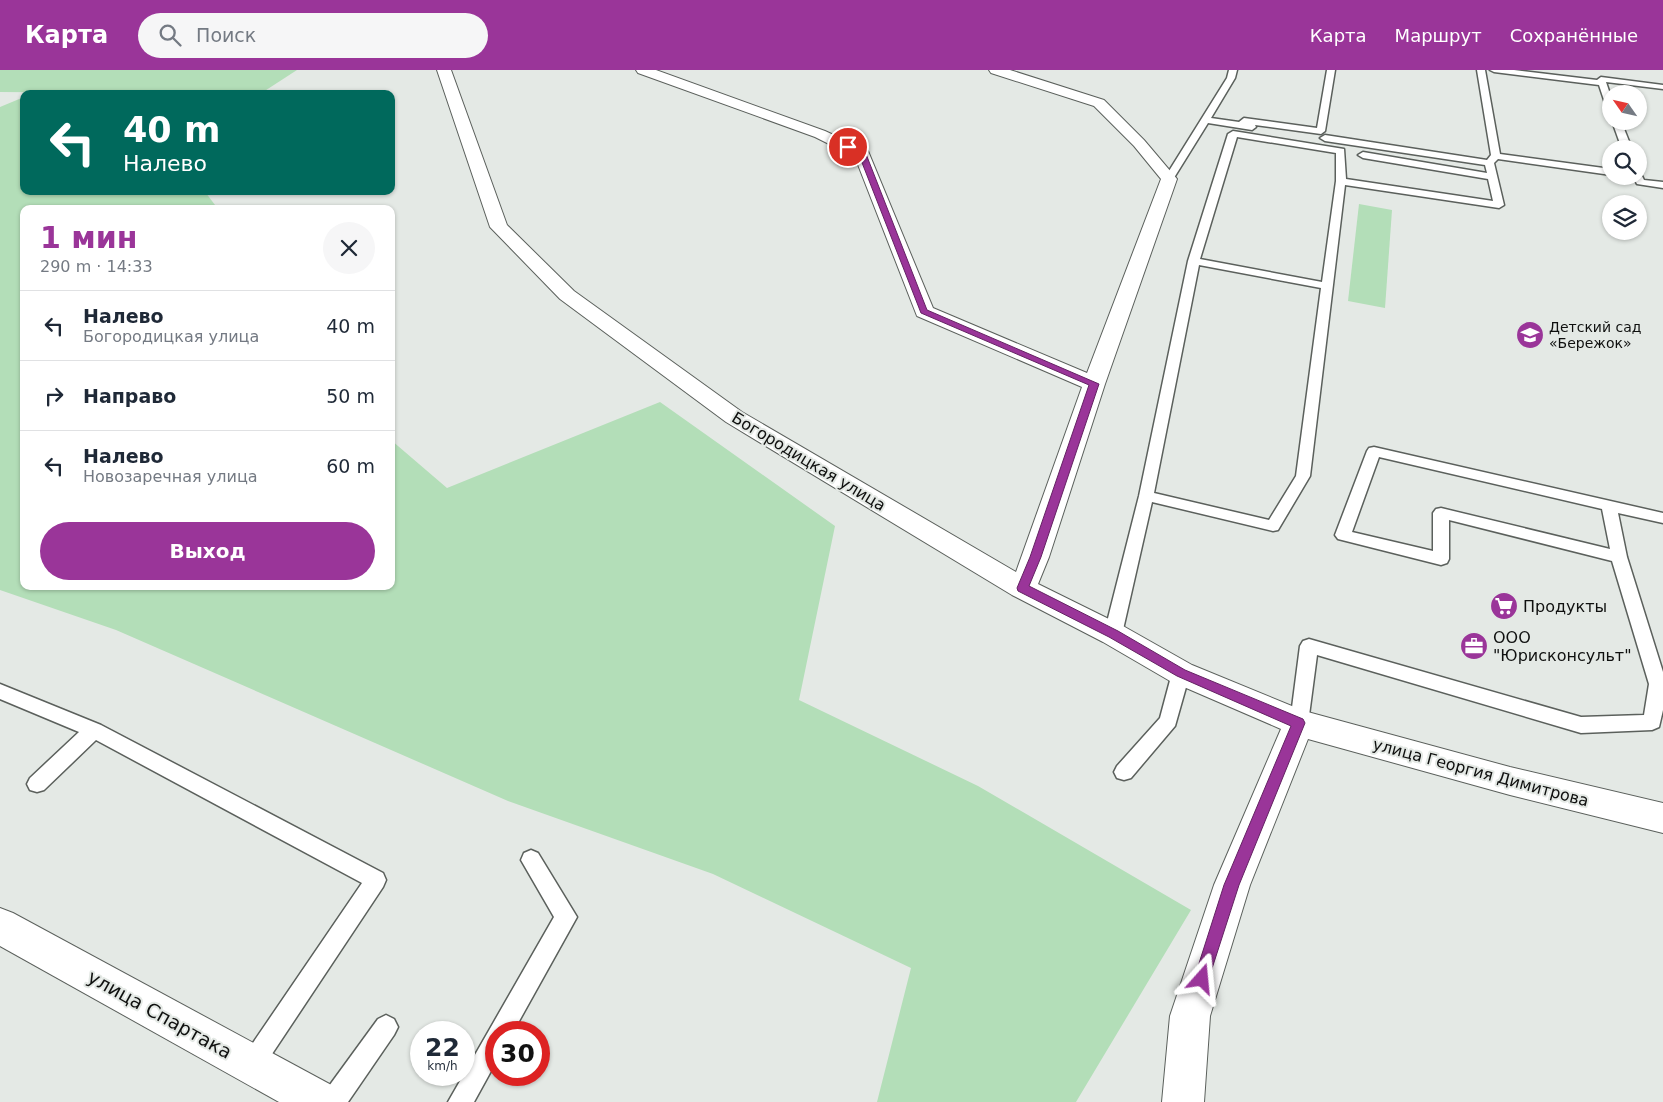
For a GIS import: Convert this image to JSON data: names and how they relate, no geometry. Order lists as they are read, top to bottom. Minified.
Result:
{"streets":{"street":["Богородицкая улица","улица Георгия Димитрова","улица Спартака"]},"crossings":[["Богородицкая улица","улица Георгия Димитрова"]],"places":{"school or university":["Детский сад «Бережок»"],"supermarket":["Продукты"],"office":["ООО \"Юрисконсульт\""]},"north":"top left","page":{"header":"Карта","search":"Поиск","nav":["Карта","Маршрут","Сохранённые"],"turn":["40 m","Налево"],"heading":["1 мин","290 m · 14:33"],"list":[{"name":"Налево","note":"Богородицкая улица","value":"40 m"},{"name":"Направо","value":"50 m"},{"name":"Налево","note":"Новозаречная улица","value":"60 m"}],"buttons":"Выход","speed":"22 km/h","limit":"30"}}
